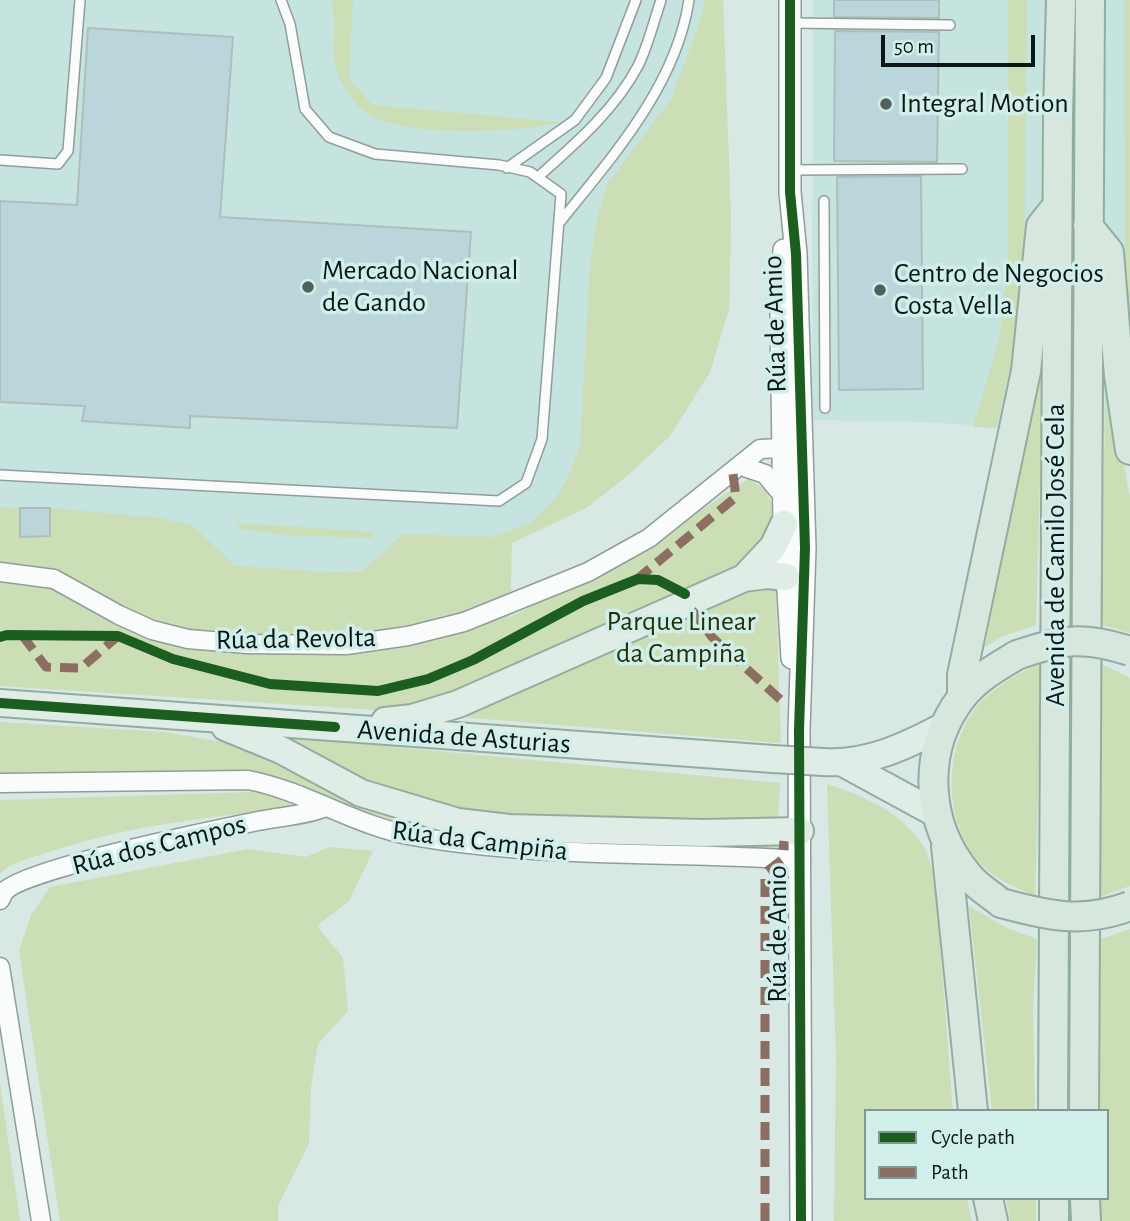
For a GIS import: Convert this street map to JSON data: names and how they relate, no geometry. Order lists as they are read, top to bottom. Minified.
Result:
{"streets":{"highway":["Avenida de Camilo José Cela"],"main road":["Avenida de Asturias"],"street":["Rúa de Amio","Rúa da Revolta","Rúa da Campiña","Rúa dos Campos"]},"crossings":[["Rúa de Amio","Rúa da Revolta"],["Rúa de Amio","Rúa da Campiña"],["Rúa da Campiña","Rúa dos Campos"]],"parks":["Parque Linear da Campiña"],"places":["Integral Motion","Mercado Nacional de Gando","Centro de Negocios Costa Vella"],"legend":["Cycle path","Path"],"scale_bar":"50 m"}
